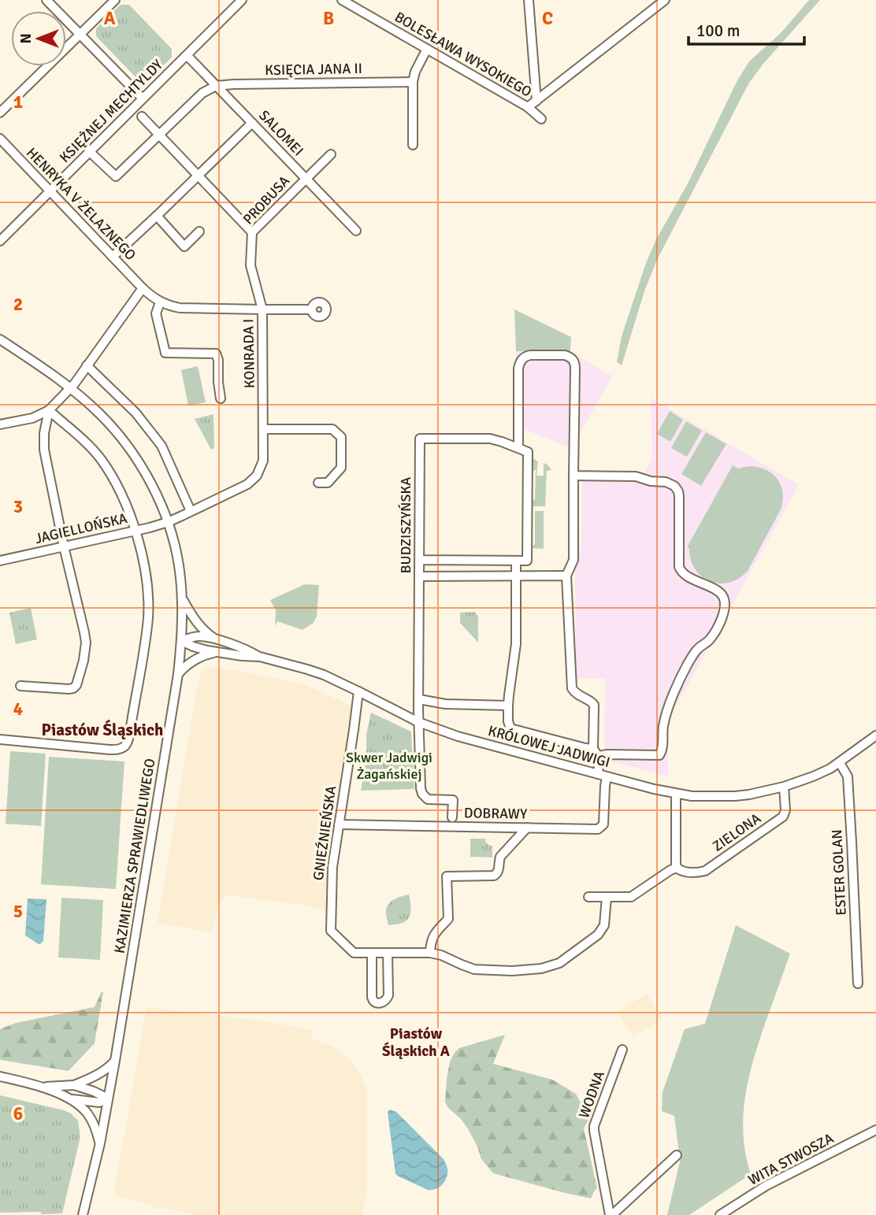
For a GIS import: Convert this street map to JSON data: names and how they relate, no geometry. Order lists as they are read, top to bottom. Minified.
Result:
{"streets":{"street":["BOLESŁAWA WYSOKIEGO","KSIĘCIA JANA II","KSIĘŻNEJ MECHTYLDY","SALOMEI","PROBUSA","HENRYKA V ŻELAZNEGO","KONRADA I","BUDZISZYŃSKA","JAGIELLOŃSKA","KRÓLOWEJ JADWIGI","DOBRAWY","ZIELONA","GNIEŹNIEŃSKA","KAZIMIERZA SPRAWIEDLIWEGO","ESTER GOLAN","WODNA","WITA STWOSZA"]},"crossings":[["KSIĘCIA JANA II","SALOMEI"],["KSIĘŻNEJ MECHTYLDY","SALOMEI"],["KSIĘŻNEJ MECHTYLDY","HENRYKA V ŻELAZNEGO"],["SALOMEI","PROBUSA"],["PROBUSA","KONRADA I"],["HENRYKA V ŻELAZNEGO","KONRADA I"],["KONRADA I","JAGIELLOŃSKA"],["KONRADA I","KAZIMIERZA SPRAWIEDLIWEGO"],["BUDZISZYŃSKA","KRÓLOWEJ JADWIGI"],["JAGIELLOŃSKA","KAZIMIERZA SPRAWIEDLIWEGO"],["KRÓLOWEJ JADWIGI","DOBRAWY"],["KRÓLOWEJ JADWIGI","ZIELONA"],["KRÓLOWEJ JADWIGI","GNIEŹNIEŃSKA"],["KRÓLOWEJ JADWIGI","KAZIMIERZA SPRAWIEDLIWEGO"],["KRÓLOWEJ JADWIGI","ESTER GOLAN"],["DOBRAWY","GNIEŹNIEŃSKA"]],"districts":["Piastów Śląskich","Piastów Śląskich A"],"parks":["Skwer Jadwigi Żagańskiej"],"scale_bar":"100 m","north":"left","grid":{"columns":["A","B","C"],"rows":["1","2","3","4","5","6"]}}
